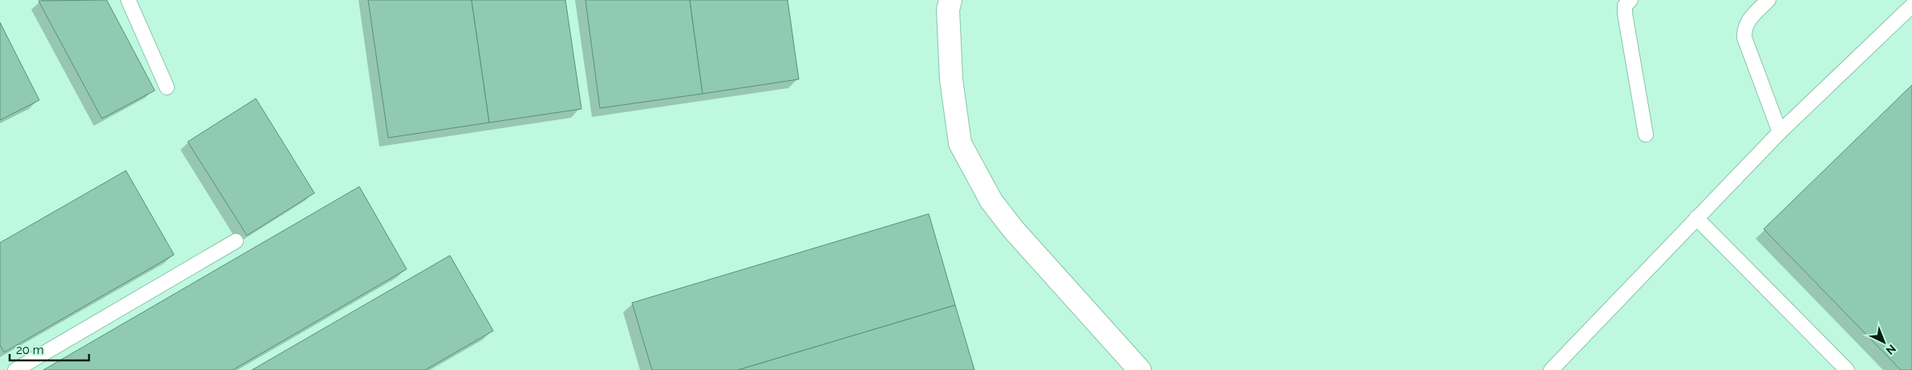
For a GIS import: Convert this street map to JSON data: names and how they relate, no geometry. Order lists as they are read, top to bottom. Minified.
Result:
{"scale_bar":"20 m","north":"bottom right"}
